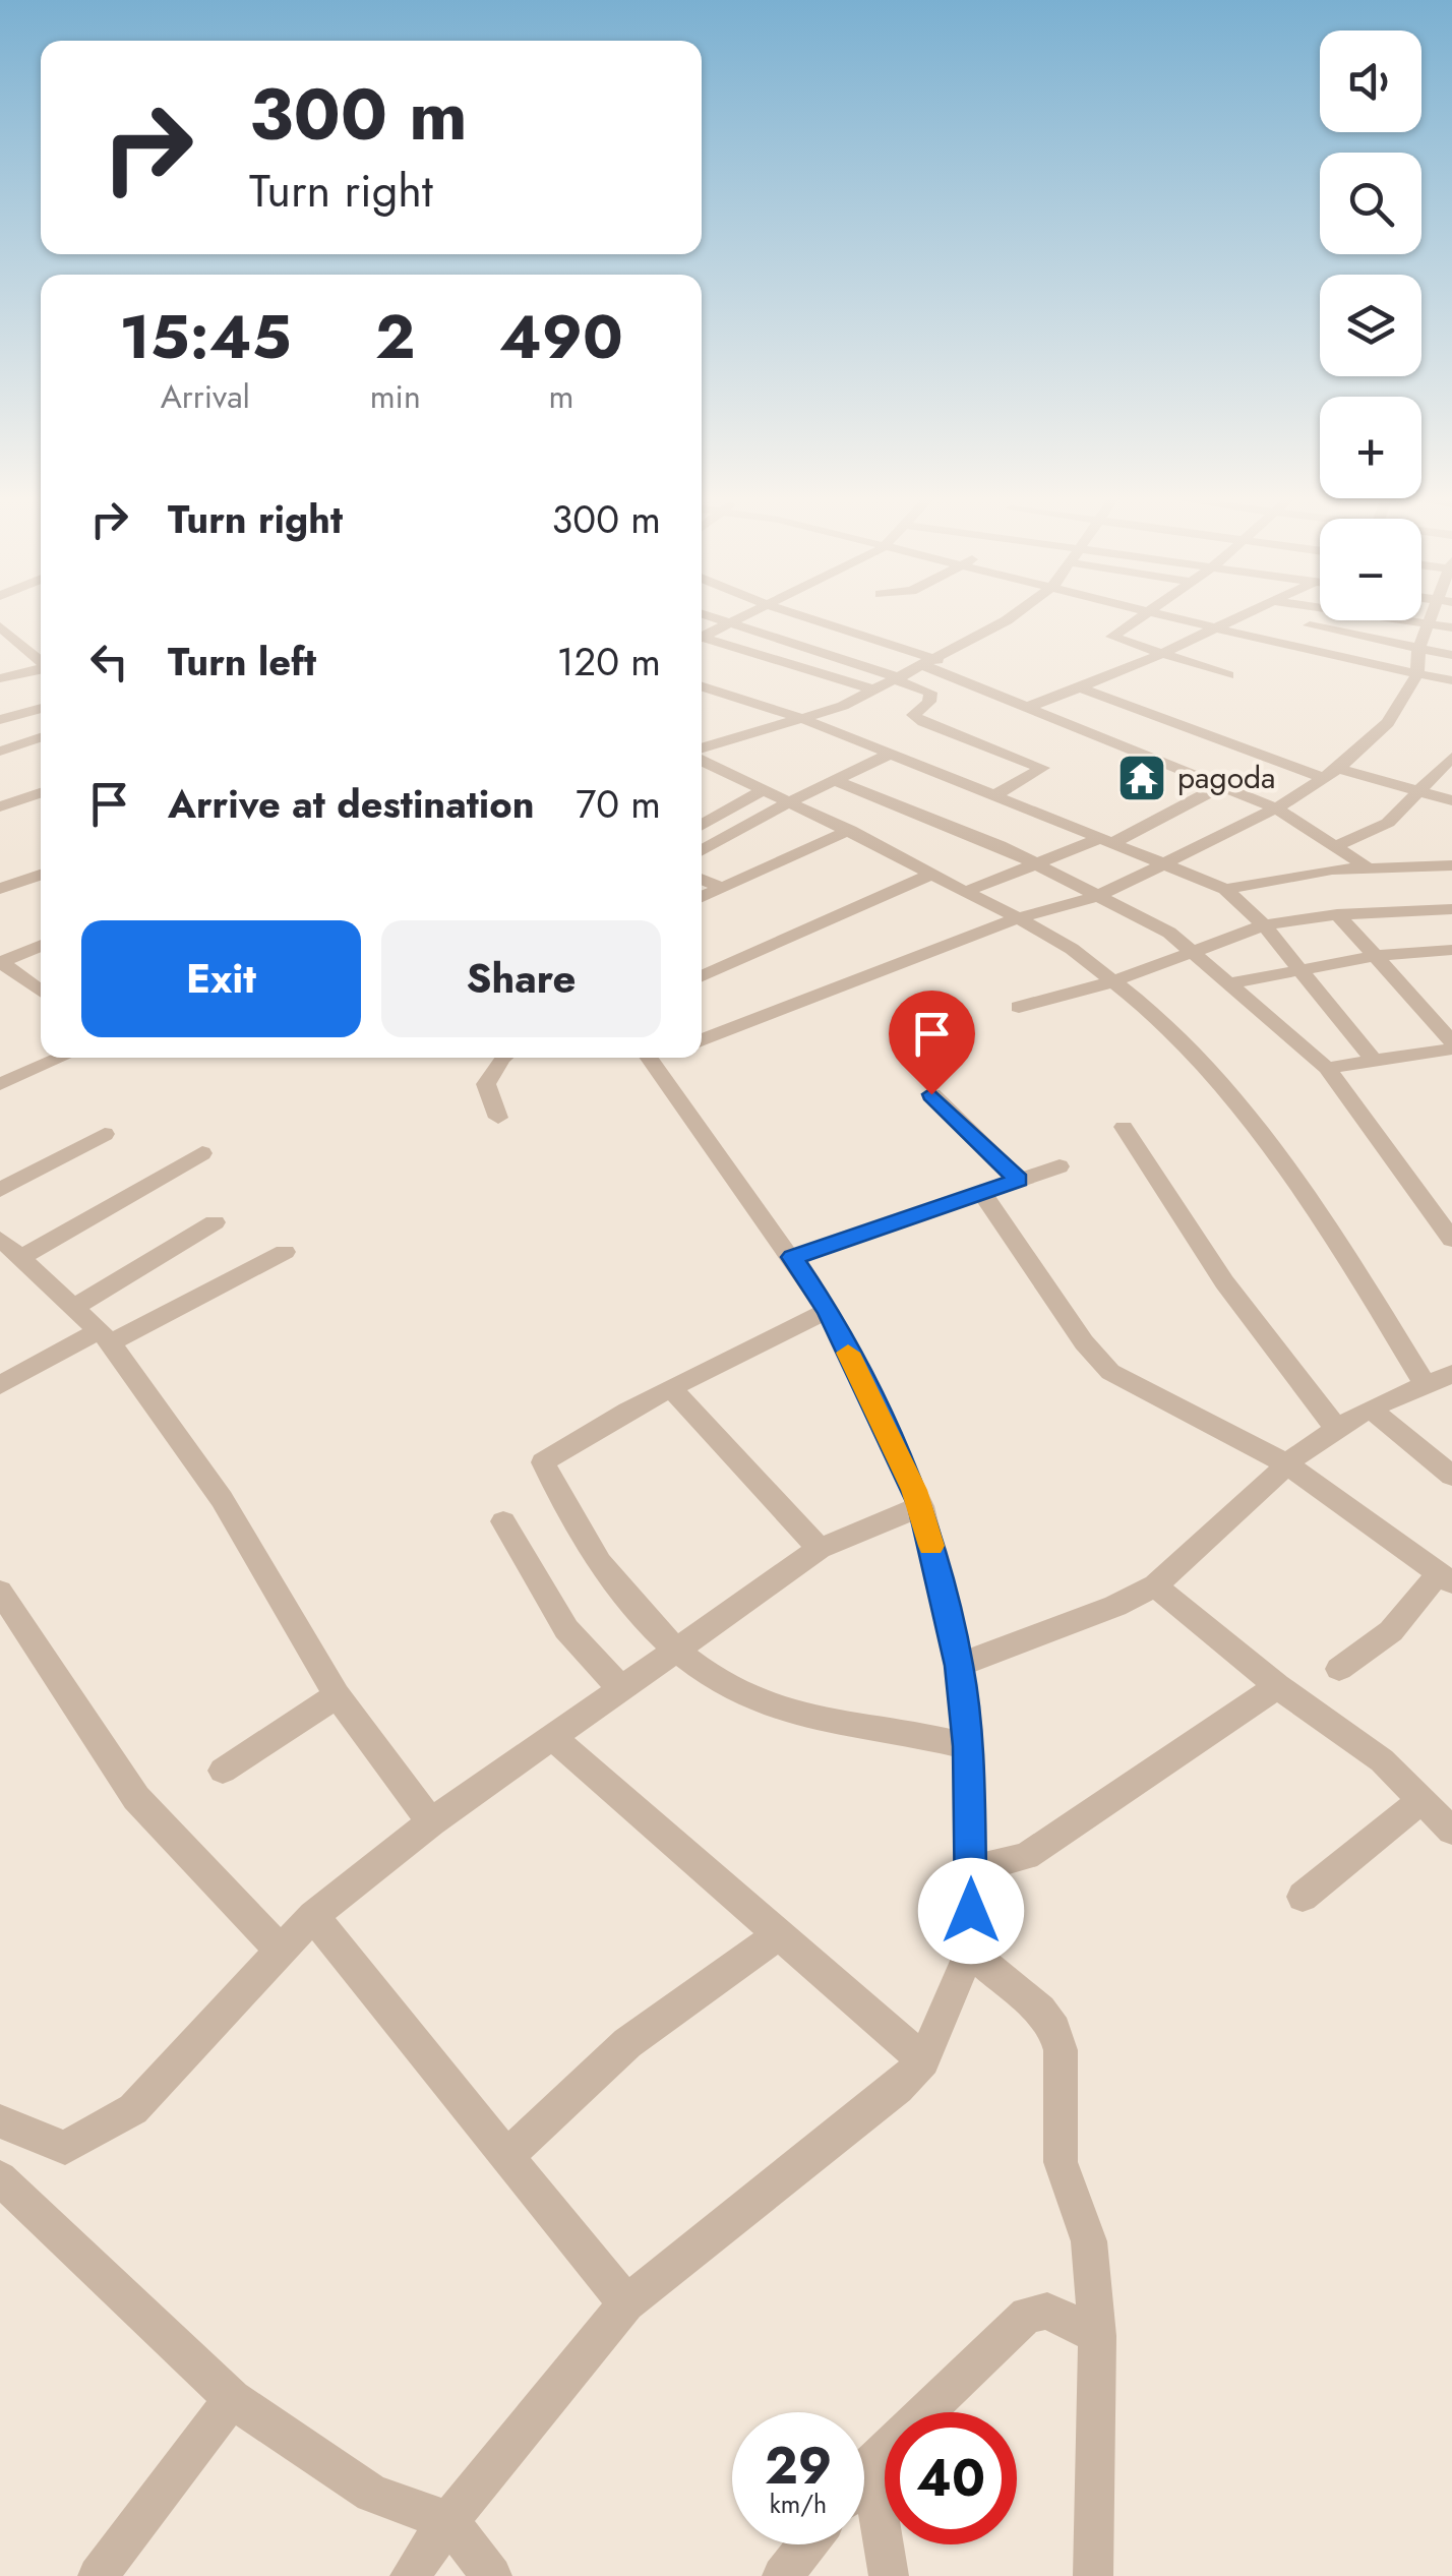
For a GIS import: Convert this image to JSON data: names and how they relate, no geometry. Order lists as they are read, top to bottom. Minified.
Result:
{"places":{"temple":["pagoda"]},"page":{"map_buttons":["+","−"],"turn":["300 m","Turn right"],"eta":["15:45","Arrival","2","min","490","m"],"list":[{"name":"Turn right","value":"300 m"},{"name":"Turn left","value":"120 m"},{"name":"Arrive at destination","value":"70 m"}],"buttons":["Exit","Share"],"speed":"29 km/h","limit":"40"}}
